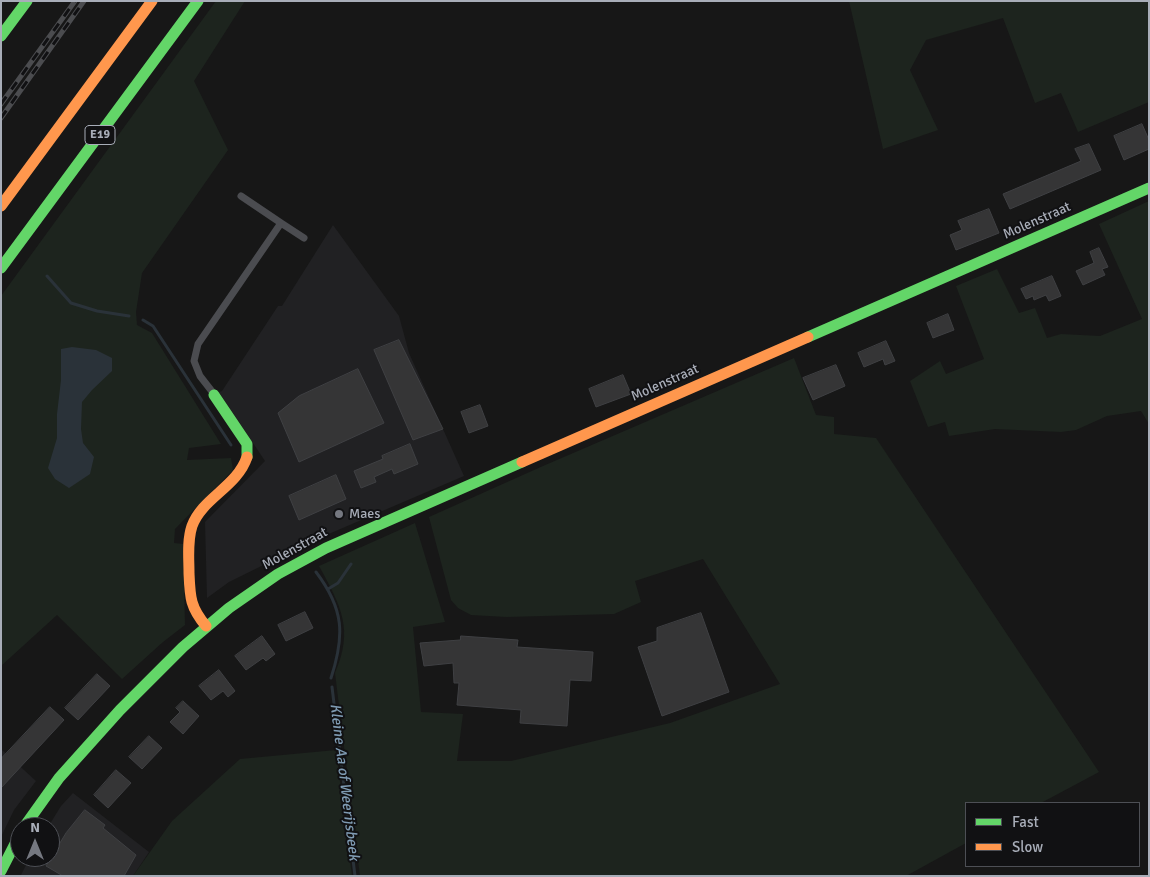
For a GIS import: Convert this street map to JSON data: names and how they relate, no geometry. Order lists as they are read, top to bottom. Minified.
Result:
{"streets":{"main road":["E19","Molenstraat"]},"water":["Kleine Aa of Weerijsbeek"],"places":["Maes"],"legend":["Fast","Slow"],"north":"top"}
